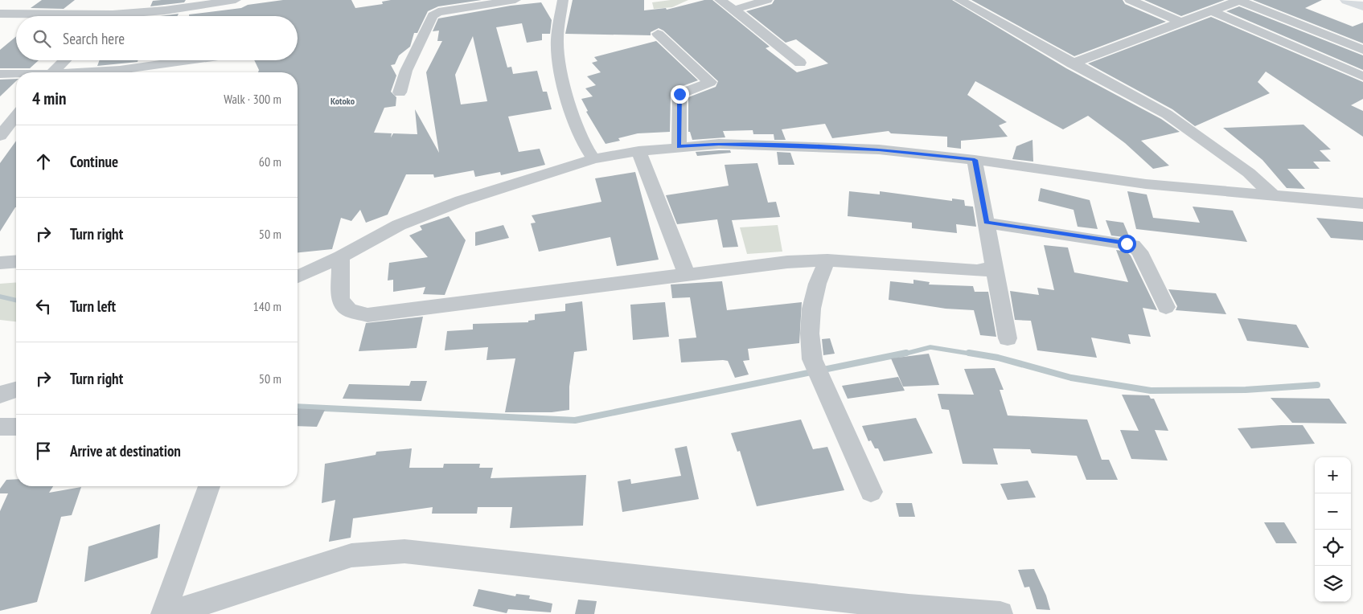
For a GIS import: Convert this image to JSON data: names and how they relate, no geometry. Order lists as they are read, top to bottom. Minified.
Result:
{"districts":["Kotoko"],"page":{"search":"Search here","heading":["4 min","Walk · 300 m"],"list":[["Continue","60 m"],["Turn right","50 m"],["Turn left","140 m"],["Turn right","50 m"],"Arrive at destination"],"map_buttons":["+","−"]}}
